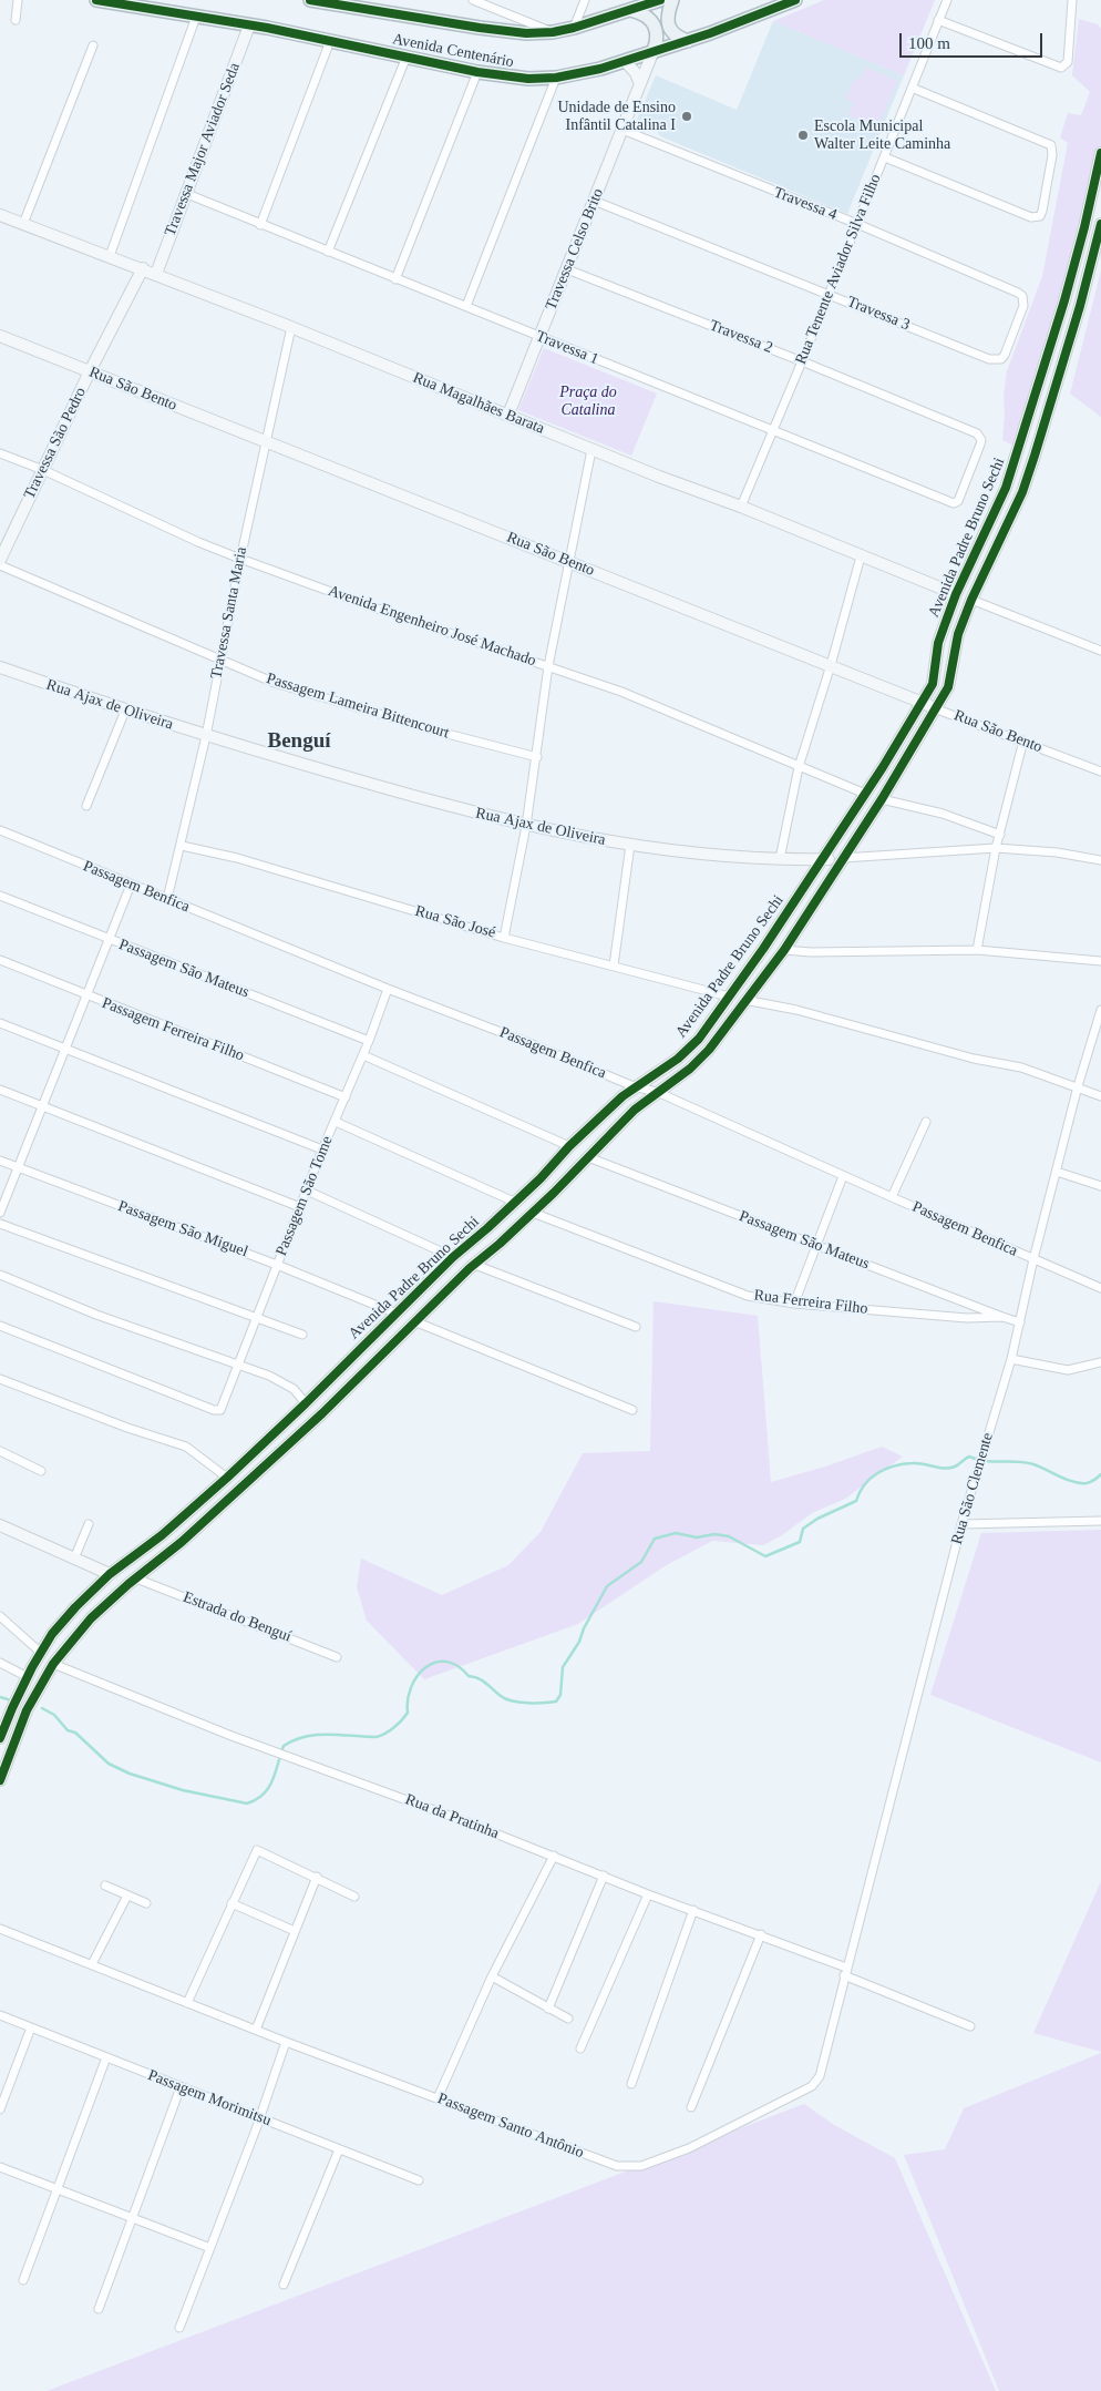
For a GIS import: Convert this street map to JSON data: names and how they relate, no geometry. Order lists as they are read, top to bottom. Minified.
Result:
{"streets":{"main road":["Avenida Centenário"],"street":["Travessa Major Aviador Seda","Travessa 4","Travessa Celso Brito","Rua Tenente Aviador Silva Filho","Travessa 3","Travessa 2","Travessa 1","Rua São Bento","Rua Magalhães Barata","Travessa São Pedro","Avenida Padre Bruno Sechi","Travessa Santa Maria","Avenida Engenheiro José Machado","Rua Ajax de Oliveira","Passagem Lameira Bittencourt","Passagem Benfica","Rua São José","Passagem São Mateus","Passagem Ferreira Filho","Passagem São Tome","Passagem São Miguel","Rua Ferreira Filho","Rua São Clemente","Estrada do Benguí","Rua da Pratinha","Passagem Morimitsu","Passagem Santo Antônio"]},"crossings":[["Avenida Centenário","Travessa Major Aviador Seda"],["Avenida Centenário","Travessa Celso Brito"],["Travessa Major Aviador Seda","Travessa 1"],["Travessa Major Aviador Seda","Rua Magalhães Barata"],["Travessa 4","Travessa Celso Brito"],["Travessa 4","Rua Tenente Aviador Silva Filho"],["Travessa 4","Travessa 3"],["Travessa Celso Brito","Travessa 3"],["Travessa Celso Brito","Travessa 2"],["Travessa Celso Brito","Travessa 1"],["Travessa Celso Brito","Rua Magalhães Barata"],["Rua Tenente Aviador Silva Filho","Travessa 3"],["Rua Tenente Aviador Silva Filho","Travessa 2"],["Rua Tenente Aviador Silva Filho","Travessa 1"],["Rua Tenente Aviador Silva Filho","Rua Magalhães Barata"],["Travessa 2","Travessa 1"],["Rua São Bento","Travessa São Pedro"],["Rua São Bento","Avenida Padre Bruno Sechi"],["Rua São Bento","Travessa Santa Maria"],["Rua Magalhães Barata","Travessa São Pedro"],["Rua Magalhães Barata","Avenida Padre Bruno Sechi"],["Rua Magalhães Barata","Travessa Santa Maria"],["Travessa São Pedro","Avenida Engenheiro José Machado"],["Avenida Padre Bruno Sechi","Avenida Engenheiro José Machado"],["Avenida Padre Bruno Sechi","Rua Ajax de Oliveira"],["Avenida Padre Bruno Sechi","Passagem Benfica"],["Avenida Padre Bruno Sechi","Rua São José"],["Avenida Padre Bruno Sechi","Passagem São Mateus"],["Avenida Padre Bruno Sechi","Passagem São Miguel"],["Avenida Padre Bruno Sechi","Rua Ferreira Filho"],["Avenida Padre Bruno Sechi","Estrada do Benguí"],["Avenida Padre Bruno Sechi","Rua da Pratinha"],["Travessa Santa Maria","Avenida Engenheiro José Machado"],["Travessa Santa Maria","Rua Ajax de Oliveira"],["Travessa Santa Maria","Passagem Lameira Bittencourt"],["Travessa Santa Maria","Passagem Benfica"],["Travessa Santa Maria","Rua São José"],["Passagem Benfica","Passagem São Tome"],["Passagem Benfica","Rua São Clemente"],["Passagem São Mateus","Passagem São Tome"],["Passagem São Mateus","Rua Ferreira Filho"],["Passagem São Mateus","Rua São Clemente"],["Passagem Ferreira Filho","Passagem São Tome"],["Passagem São Tome","Passagem São Miguel"],["Rua São Clemente","Rua da Pratinha"],["Rua São Clemente","Passagem Santo Antônio"],["Rua da Pratinha","Passagem Santo Antônio"]],"districts":["Benguí"],"parks":["Praça do Catalina"],"places":["Unidade de Ensino Infântil Catalina I","Escola Municipal Walter Leite Caminha"],"scale_bar":"100 m"}
